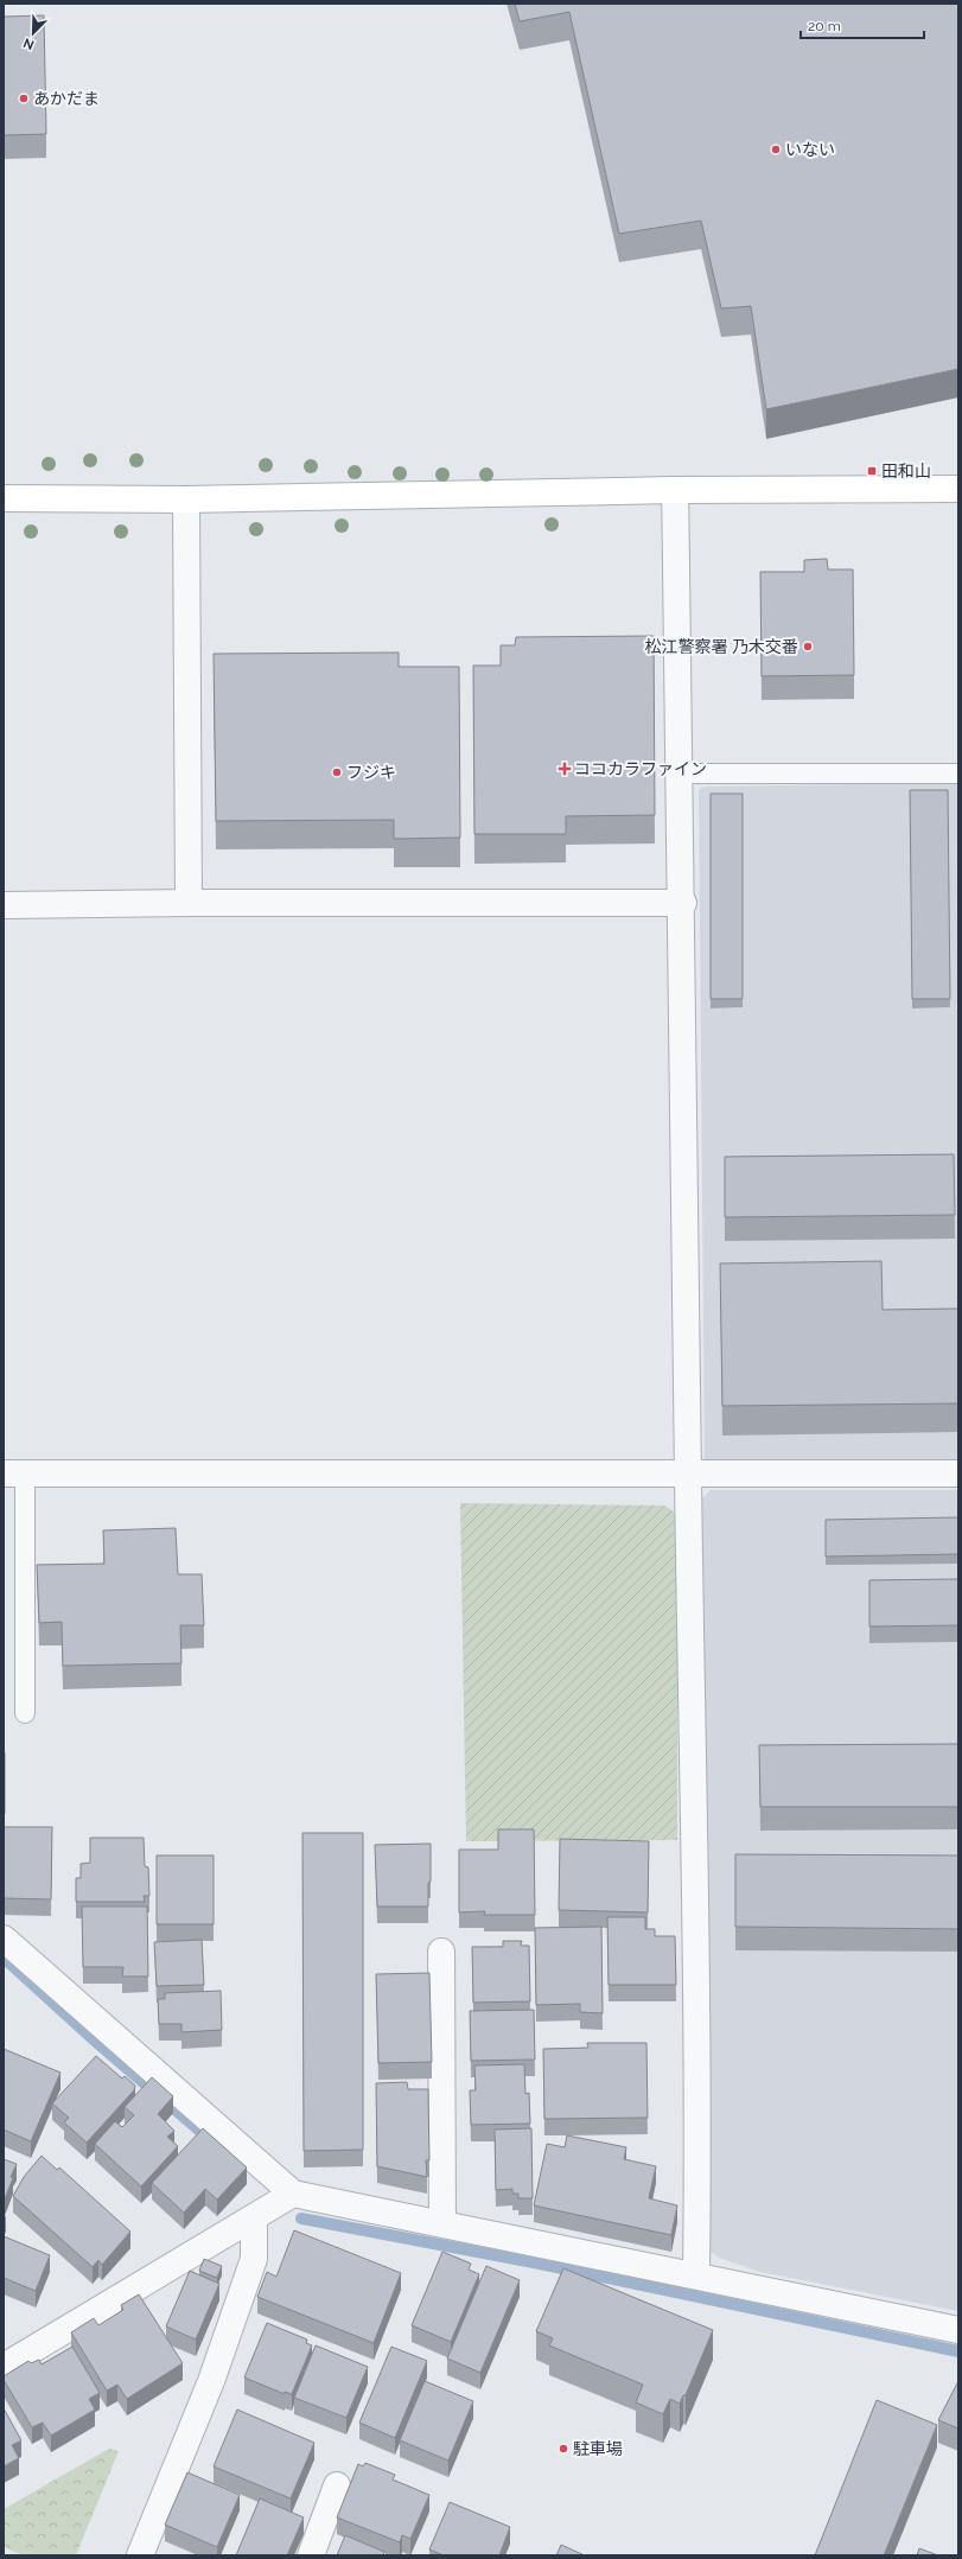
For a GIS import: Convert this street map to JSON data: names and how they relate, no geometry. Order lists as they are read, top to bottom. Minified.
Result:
{"places":{"other":["あかだま","いない","松江警察署 乃木交番","フジキ","駐車場"],"transit":["田和山"],"health":["ココカラファイン"]},"scale_bar":"20 m","north":"bottom left"}
